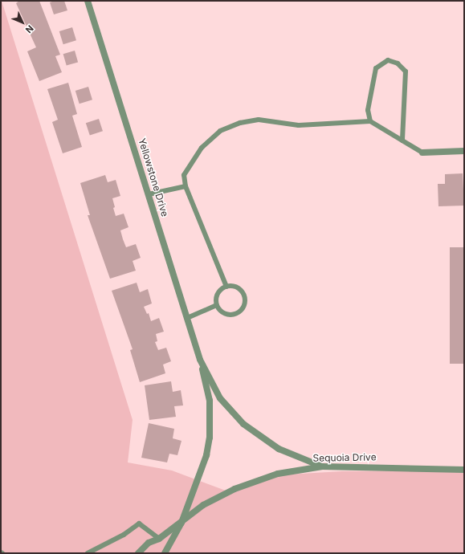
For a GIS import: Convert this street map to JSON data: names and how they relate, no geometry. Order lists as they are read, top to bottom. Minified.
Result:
{"streets":{"street":["Yellowstone Drive","Sequoia Drive"]},"crossings":[["Yellowstone Drive","Sequoia Drive"]],"north":"bottom right"}
